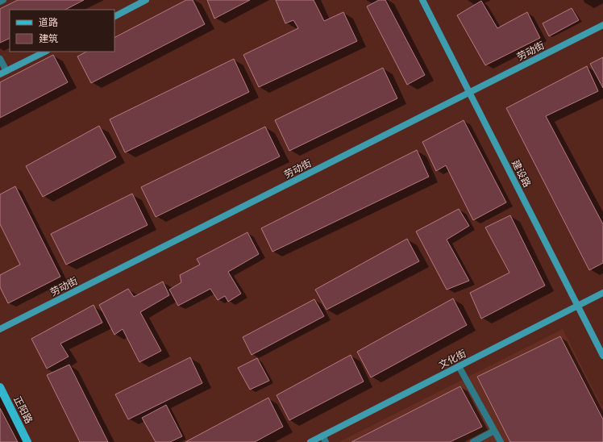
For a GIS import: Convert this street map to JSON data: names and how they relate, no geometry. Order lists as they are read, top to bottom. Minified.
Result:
{"streets":{"main road":["正阳路"],"street":["劳动街","建设路","文化街"]},"crossings":[["劳动街","建设路"],["建设路","文化街"]],"legend":["道路","建筑"]}
